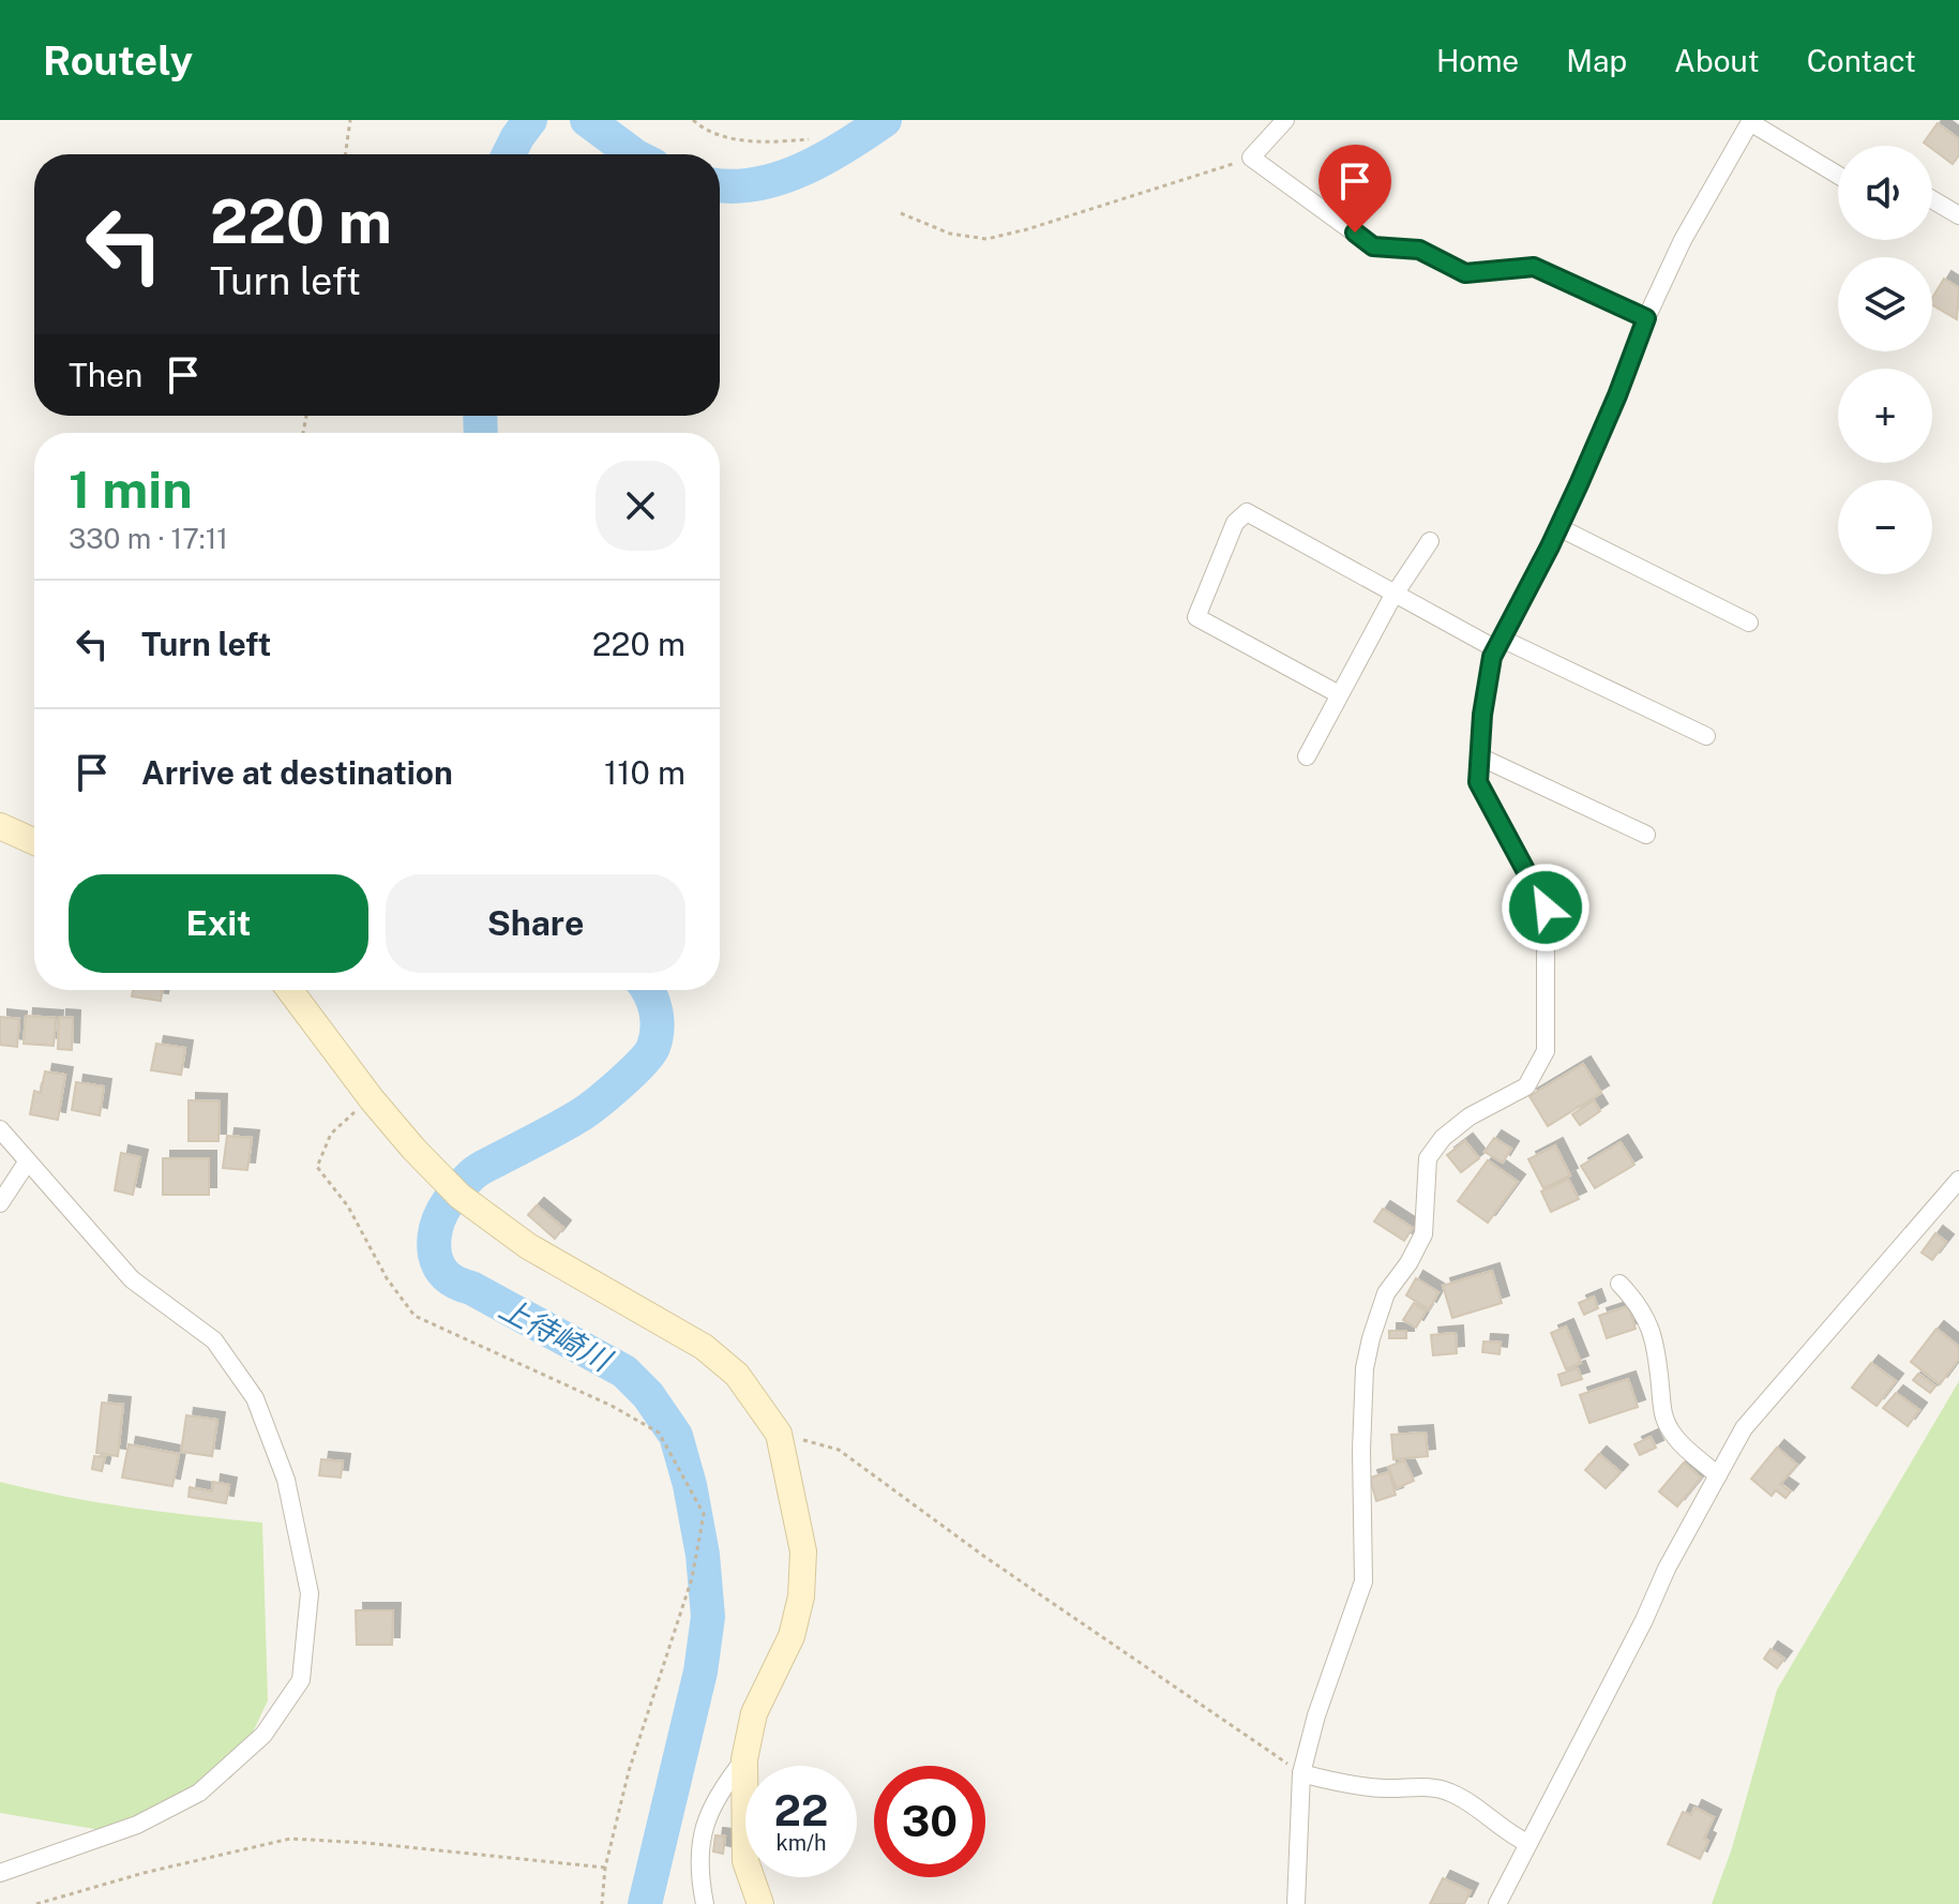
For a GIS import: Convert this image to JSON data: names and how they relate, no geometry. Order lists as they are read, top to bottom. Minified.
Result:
{"water":["上待崎川"],"page":{"header":"Routely","nav":["Home","Map","About","Contact"],"map_buttons":["+","−"],"turn":["220 m","Turn left"],"then":"Then","heading":["1 min","330 m · 17:11"],"list":[{"name":"Turn left","value":"220 m"},{"name":"Arrive at destination","value":"110 m"}],"buttons":["Exit","Share"],"speed":"22 km/h","limit":"30"}}
